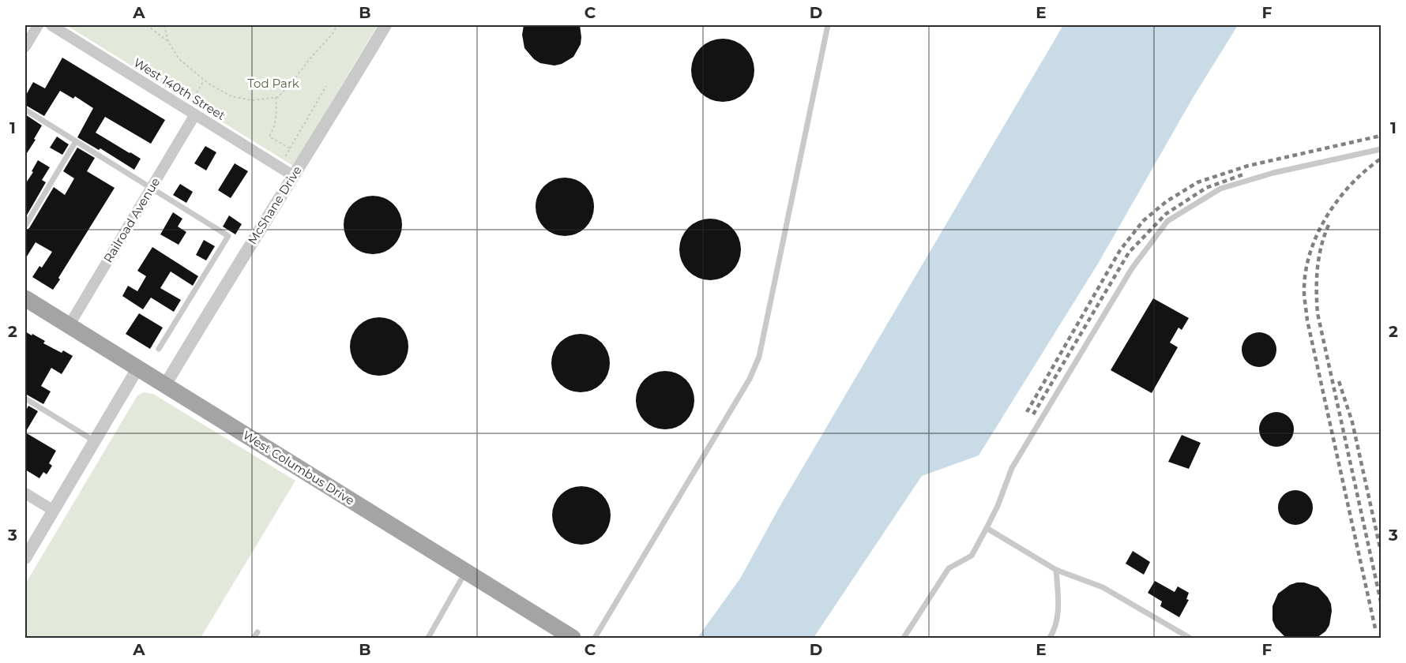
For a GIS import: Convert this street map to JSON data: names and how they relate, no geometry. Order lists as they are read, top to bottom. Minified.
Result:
{"streets":{"main road":["West Columbus Drive"],"street":["West 140th Street","McShane Drive","Railroad Avenue"]},"crossings":[["West 140th Street","McShane Drive"],["West 140th Street","Railroad Avenue"],["McShane Drive","West Columbus Drive"],["Railroad Avenue","West Columbus Drive"]],"parks":["Tod Park"],"grid":{"columns":["A","B","C","D","E","F"],"rows":["1","2","3"]}}
